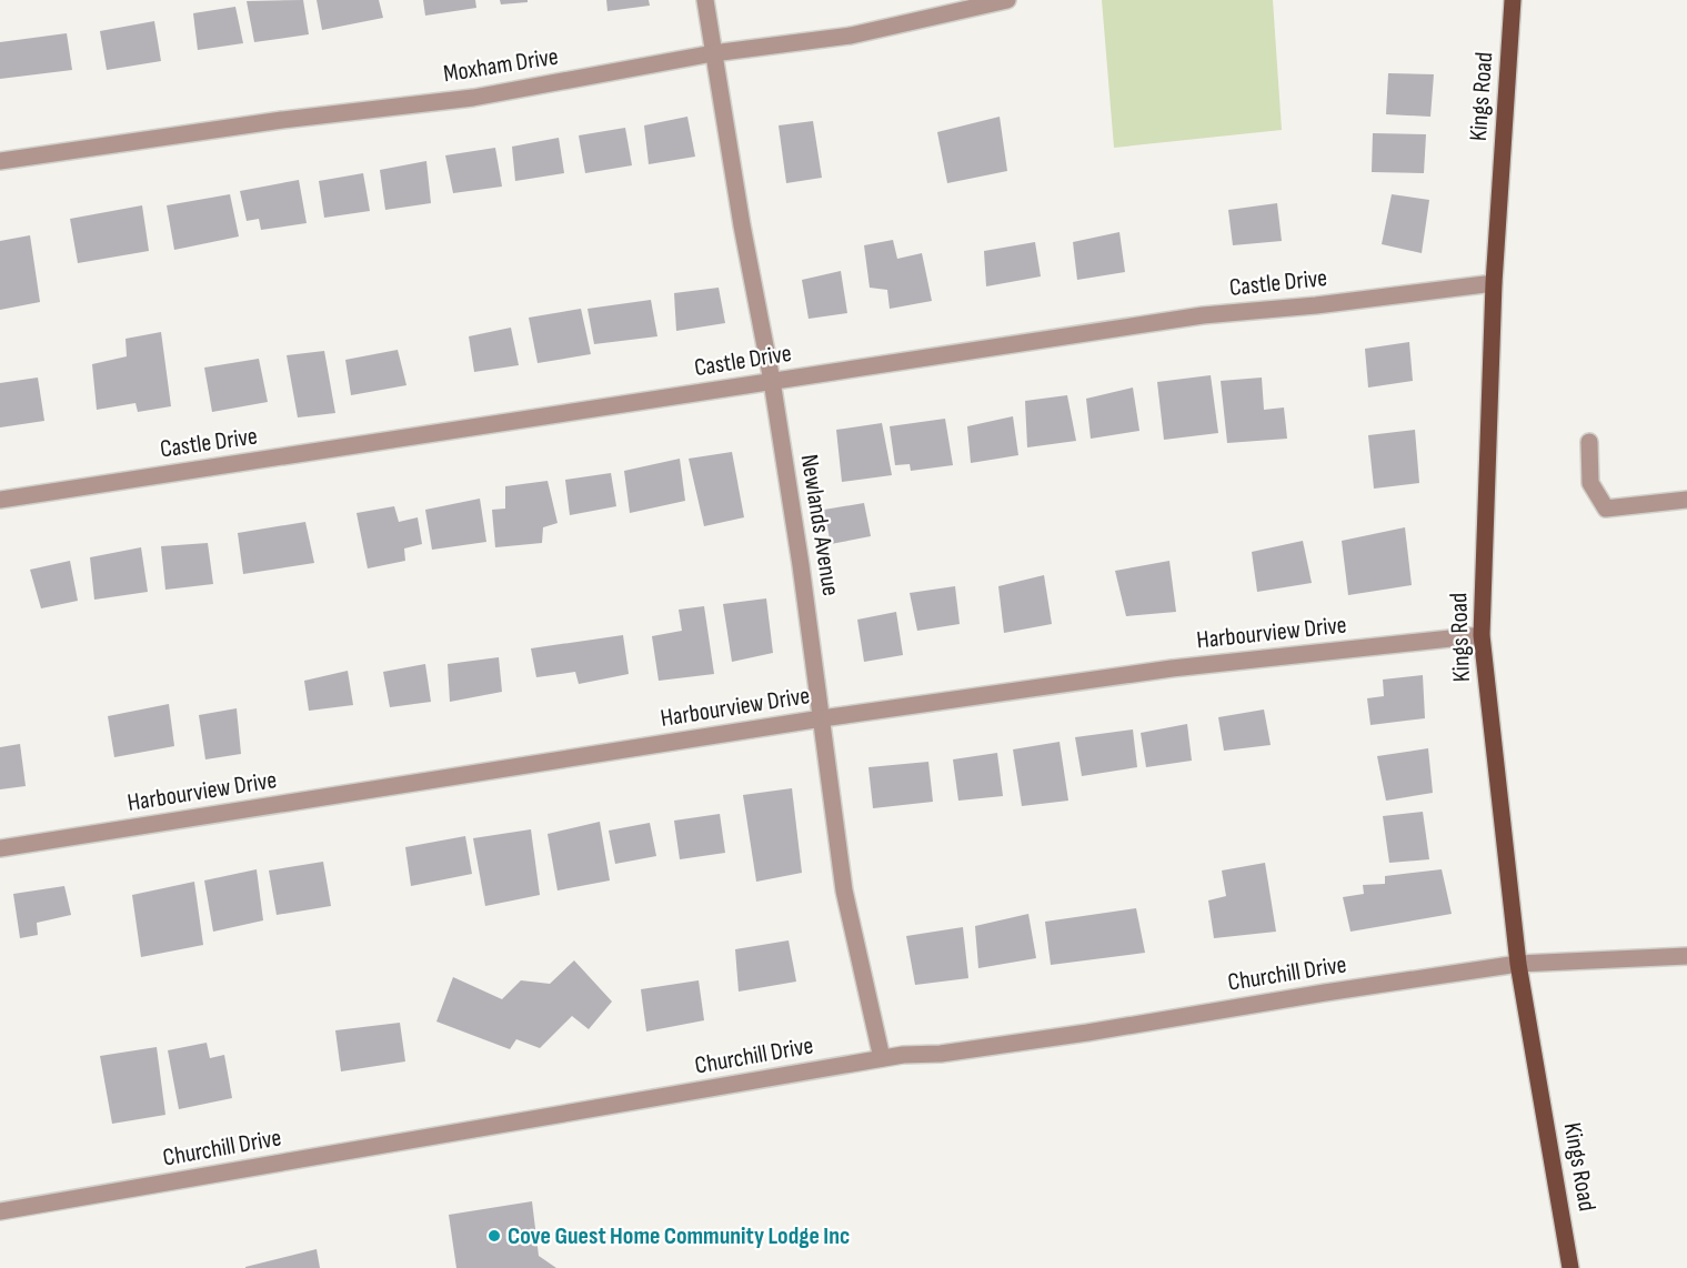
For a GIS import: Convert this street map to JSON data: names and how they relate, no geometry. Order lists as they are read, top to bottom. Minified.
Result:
{"streets":{"main road":["Kings Road"],"street":["Moxham Drive","Castle Drive","Newlands Avenue","Harbourview Drive","Churchill Drive"]},"crossings":[["Moxham Drive","Newlands Avenue"],["Kings Road","Castle Drive"],["Kings Road","Harbourview Drive"],["Kings Road","Churchill Drive"],["Castle Drive","Newlands Avenue"],["Newlands Avenue","Harbourview Drive"],["Newlands Avenue","Churchill Drive"]],"places":["Cove Guest Home Community Lodge Inc"]}
